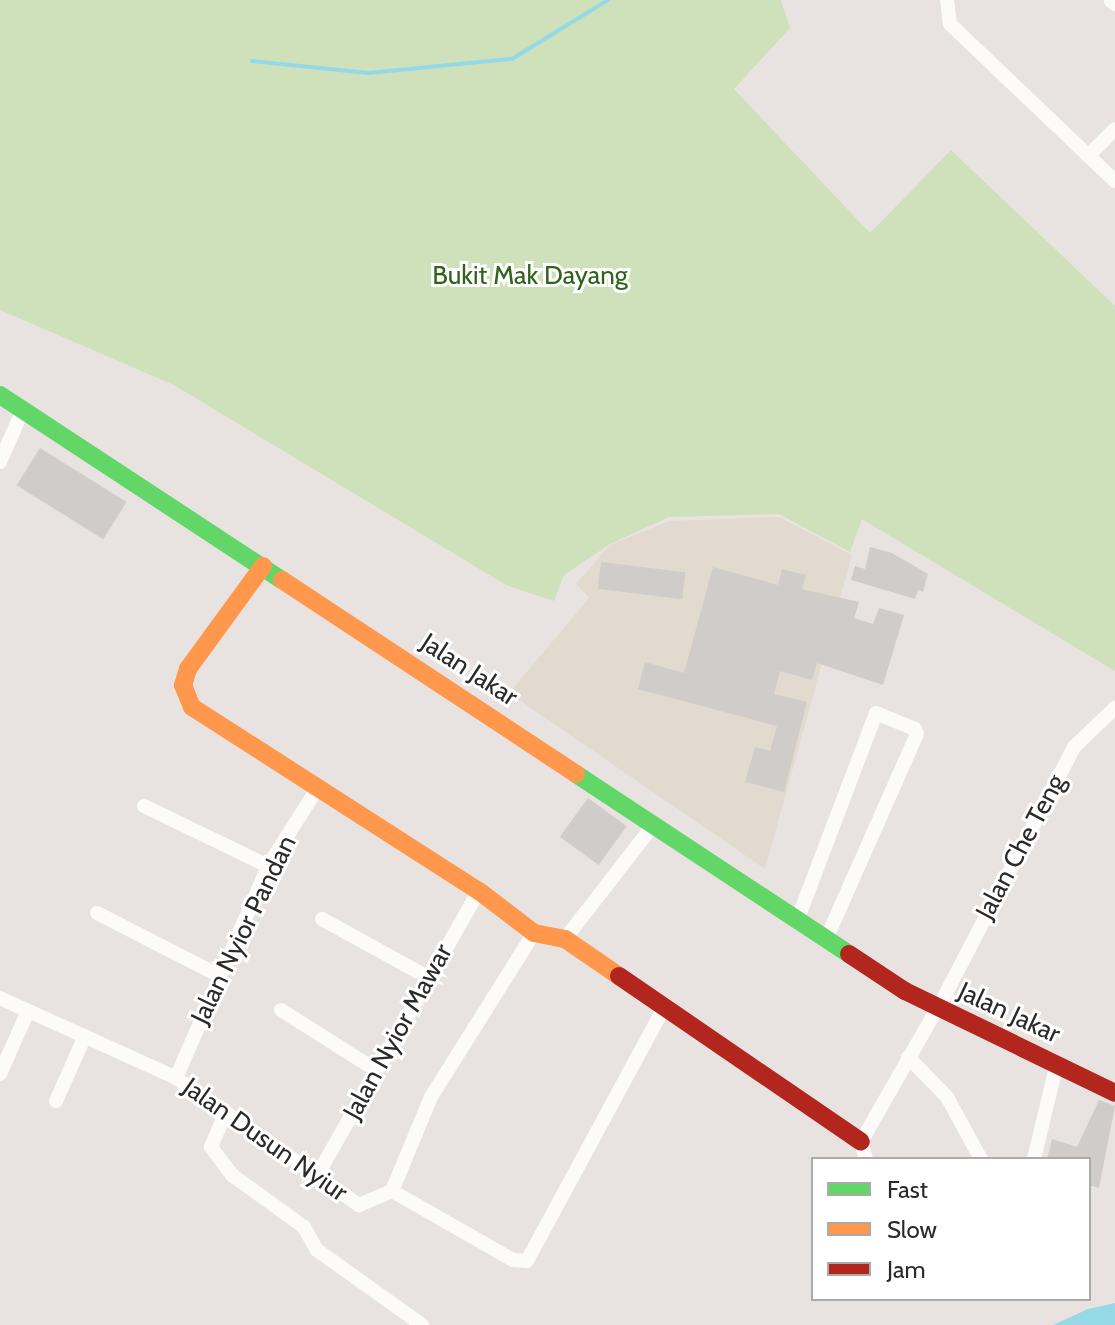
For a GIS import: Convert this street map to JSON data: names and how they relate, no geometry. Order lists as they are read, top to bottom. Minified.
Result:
{"streets":{"main road":["Jalan Jakar"],"street":["Jalan Che Teng","Jalan Nyior Pandan","Jalan Nyior Mawar","Jalan Dusun Nyiur"]},"crossings":[["Jalan Jakar","Jalan Che Teng"],["Jalan Nyior Pandan","Jalan Dusun Nyiur"],["Jalan Nyior Mawar","Jalan Dusun Nyiur"]],"parks":["Bukit Mak Dayang"],"legend":["Fast","Slow","Jam"]}
